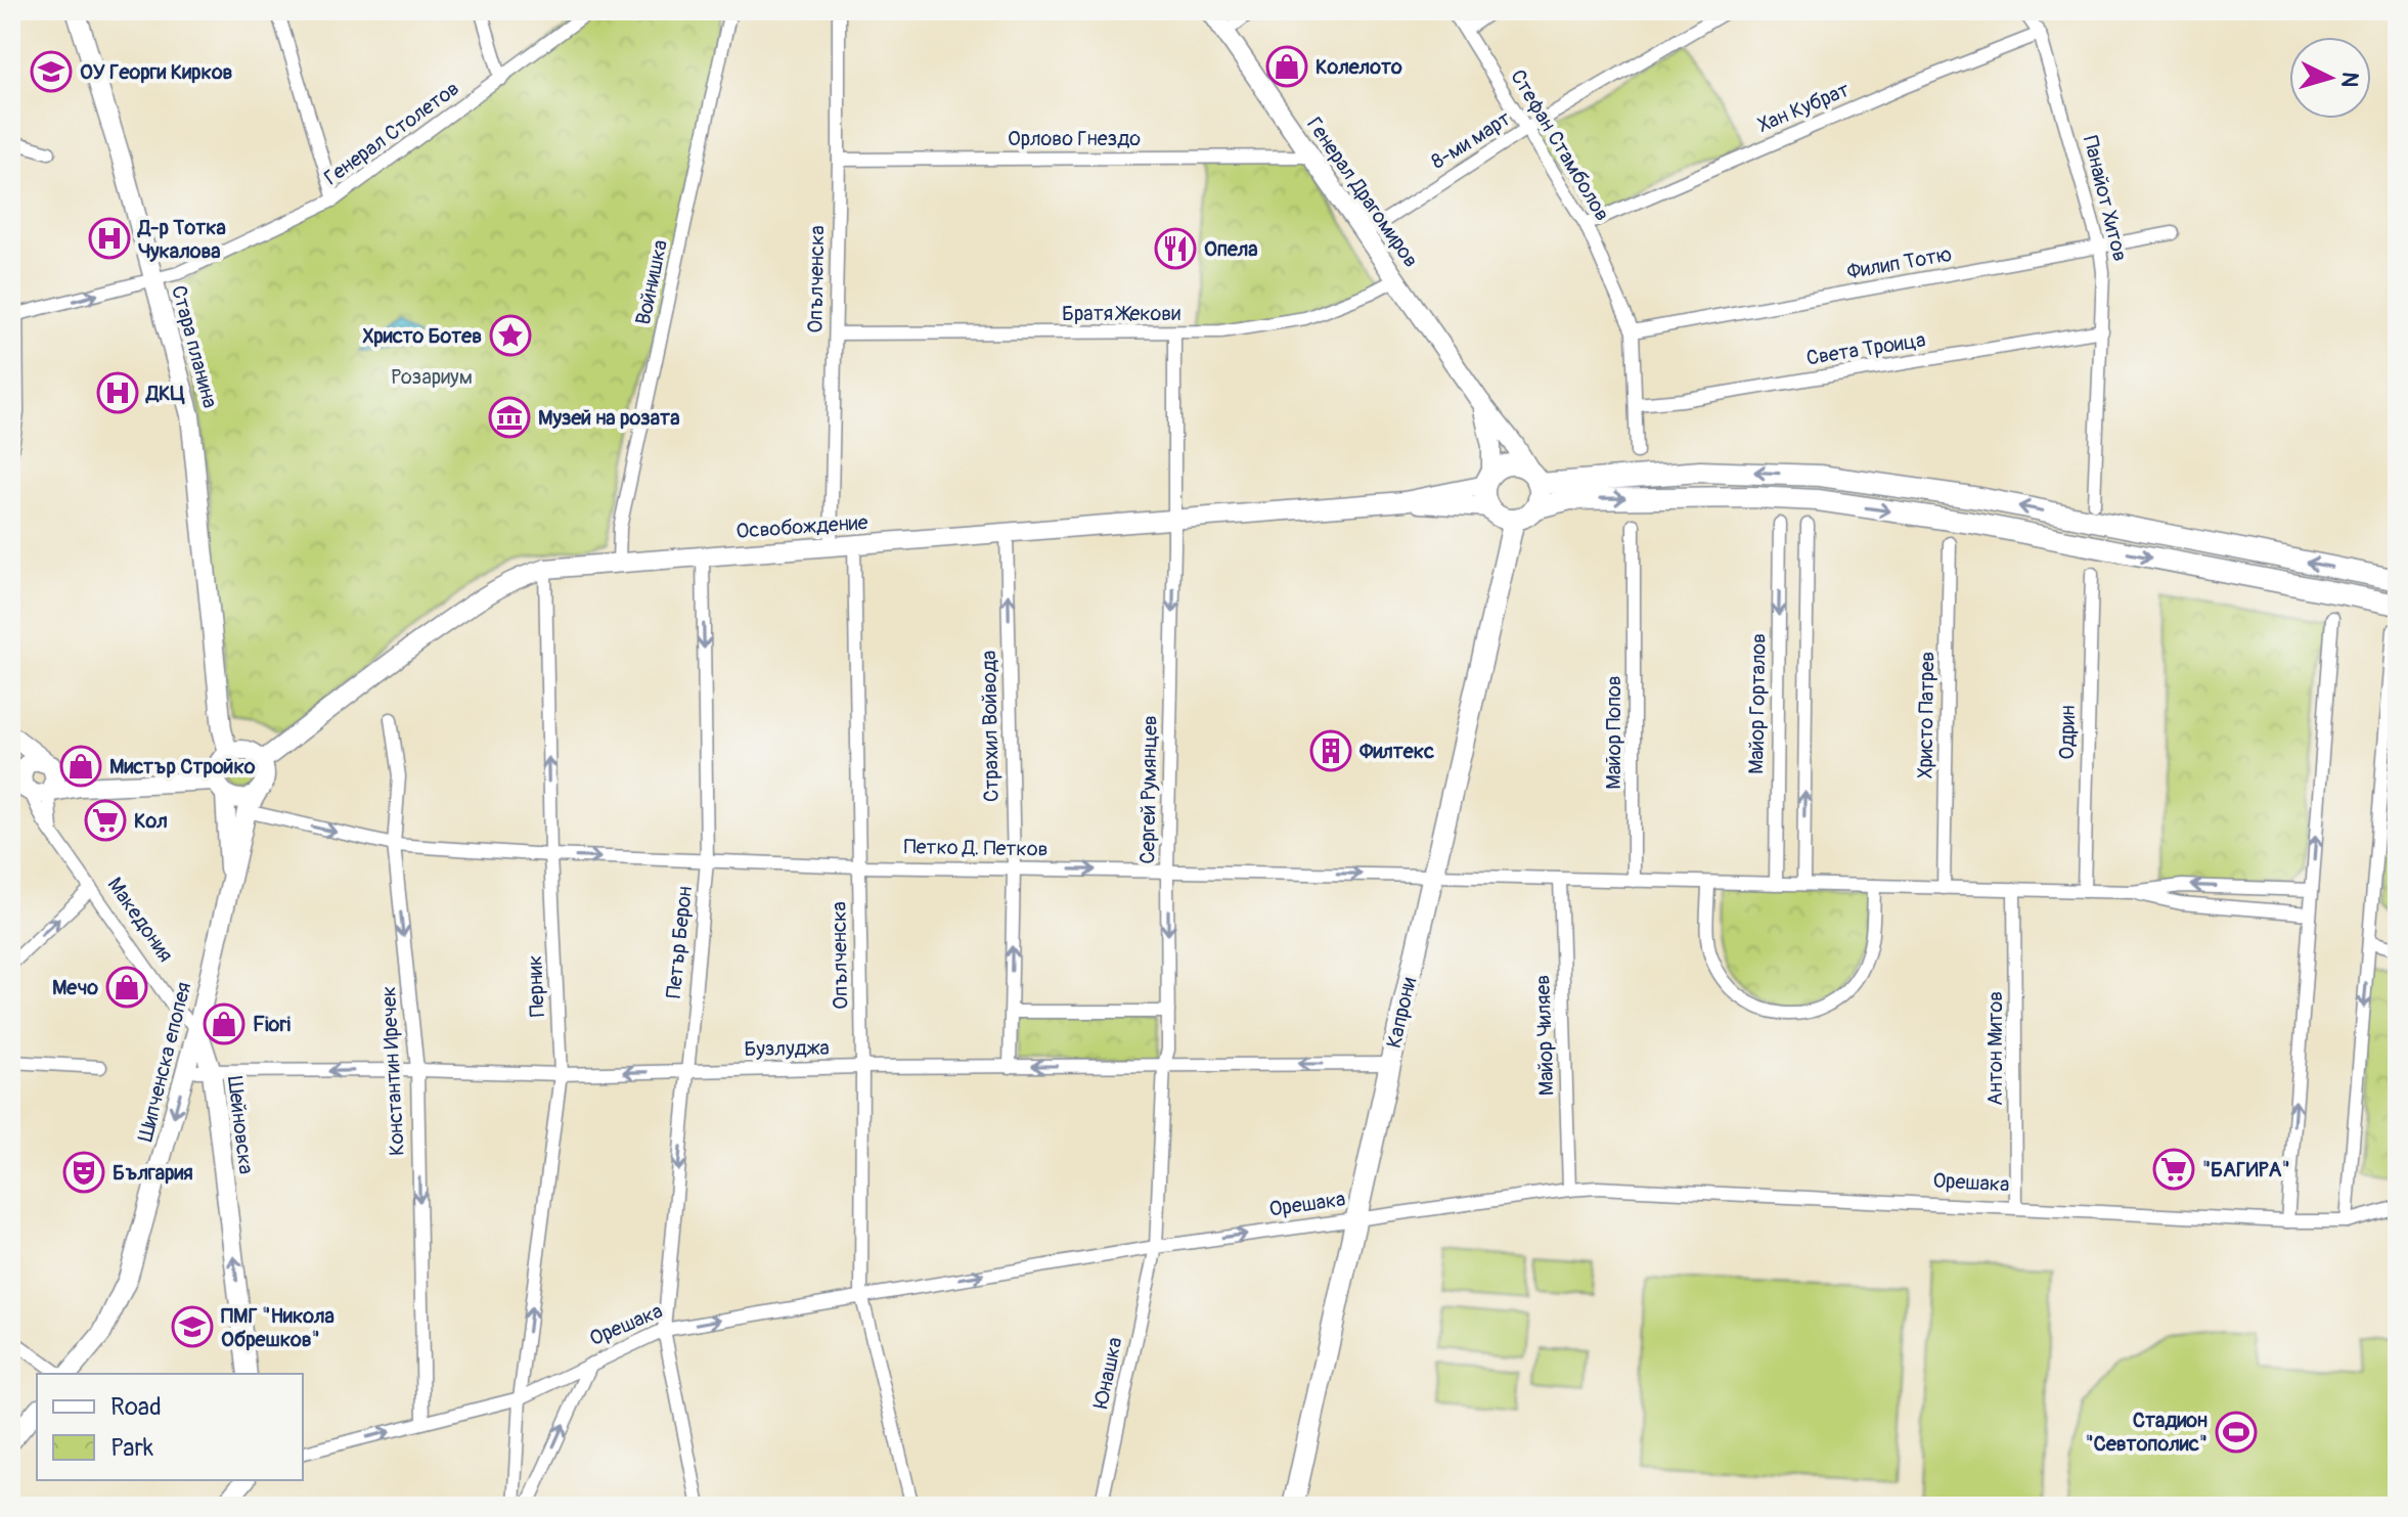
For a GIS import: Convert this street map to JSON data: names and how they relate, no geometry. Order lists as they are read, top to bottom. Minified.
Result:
{"streets":{"main road":["Генерал Драгомиров","Стара планина","Освобождение","Македония","Капрони","Шипченска епопея","Шейновска"],"street":["Хан Кубрат","Генерал Столетов","Орлово Гнездо","8-ми март","Стефан Стамболов","Панайот Хитов","Филип Тотю","Опълченска","Войнишка","Братя Жекови","Света Троица","Майор Горталов","Христо Патрев","Страхил Войвода","Майор Попов","Одрин","Сергей Румянцев","Петко Д. Петков","Петър Берон","Перник","Майор Чиляев","Бузлуджа","Антон Митов","Константин Иречек","Орешака","Юнашка"]},"crossings":[["Хан Кубрат","Стефан Стамболов"],["Хан Кубрат","Панайот Хитов"],["Генерал Столетов","Стара планина"],["Орлово Гнездо","Генерал Драгомиров"],["Орлово Гнездо","Опълченска"],["8-ми март","Стефан Стамболов"],["8-ми март","Генерал Драгомиров"],["Стефан Стамболов","Филип Тотю"],["Стефан Стамболов","Света Троица"],["Генерал Драгомиров","Братя Жекови"],["Генерал Драгомиров","Освобождение"],["Генерал Драгомиров","Капрони"],["Панайот Хитов","Филип Тотю"],["Панайот Хитов","Света Троица"],["Опълченска","Братя Жекови"],["Опълченска","Освобождение"],["Опълченска","Петко Д. Петков"],["Опълченска","Бузлуджа"],["Опълченска","Орешака"],["Войнишка","Освобождение"],["Братя Жекови","Сергей Румянцев"],["Стара планина","Освобождение"],["Стара планина","Петко Д. Петков"],["Стара планина","Шипченска епопея"],["Освобождение","Страхил Войвода"],["Освобождение","Сергей Румянцев"],["Освобождение","Петко Д. Петков"],["Освобождение","Петър Берон"],["Освобождение","Перник"],["Освобождение","Капрони"],["Освобождение","Шипченска епопея"],["Майор Горталов","Петко Д. Петков"],["Христо Патрев","Петко Д. Петков"],["Страхил Войвода","Петко Д. Петков"],["Страхил Войвода","Бузлуджа"],["Майор Попов","Петко Д. Петков"],["Одрин","Петко Д. Петков"],["Сергей Румянцев","Петко Д. Петков"],["Сергей Румянцев","Бузлуджа"],["Сергей Румянцев","Орешака"],["Сергей Румянцев","Юнашка"],["Петко Д. Петков","Петър Берон"],["Петко Д. Петков","Перник"],["Петко Д. Петков","Капрони"],["Петко Д. Петков","Майор Чиляев"],["Петко Д. Петков","Антон Митов"],["Петко Д. Петков","Шипченска епопея"],["Петко Д. Петков","Константин Иречек"],["Македония","Шипченска епопея"],["Македония","Шейновска"],["Петър Берон","Бузлуджа"],["Петър Берон","Орешака"],["Перник","Бузлуджа"],["Перник","Орешака"],["Капрони","Бузлуджа"],["Капрони","Орешака"],["Майор Чиляев","Орешака"],["Бузлуджа","Шипченска епопея"],["Бузлуджа","Константин Иречек"],["Бузлуджа","Шейновска"],["Антон Митов","Орешака"],["Шипченска епопея","Шейновска"],["Константин Иречек","Орешака"],["Орешака","Юнашка"]],"one_way":["Страхил Войвода","Сергей Румянцев","Петър Берон","Перник","Бузлуджа","Шипченска епопея","Константин Иречек","Шейновска","Орешака"],"parks":["Розариум"],"places":{"shop":["Колелото","Мистър Стройко","Мечо","Fiori"],"school or university":["ОУ Георги Кирков","ПМГ \"Никола Обрешков\""],"hospital":["Д-р Тотка Чукалова","ДКЦ"],"restaurant":["Опела"],"place":["Христо Ботев"],"museum":["Музей на розата"],"building":["Филтекс"],"supermarket":["Кол","\"БАГИРА\""],"theatre":["България"],"sports":["Стадион \"Севтополис\""]},"legend":["Road","Park"],"north":"right"}
